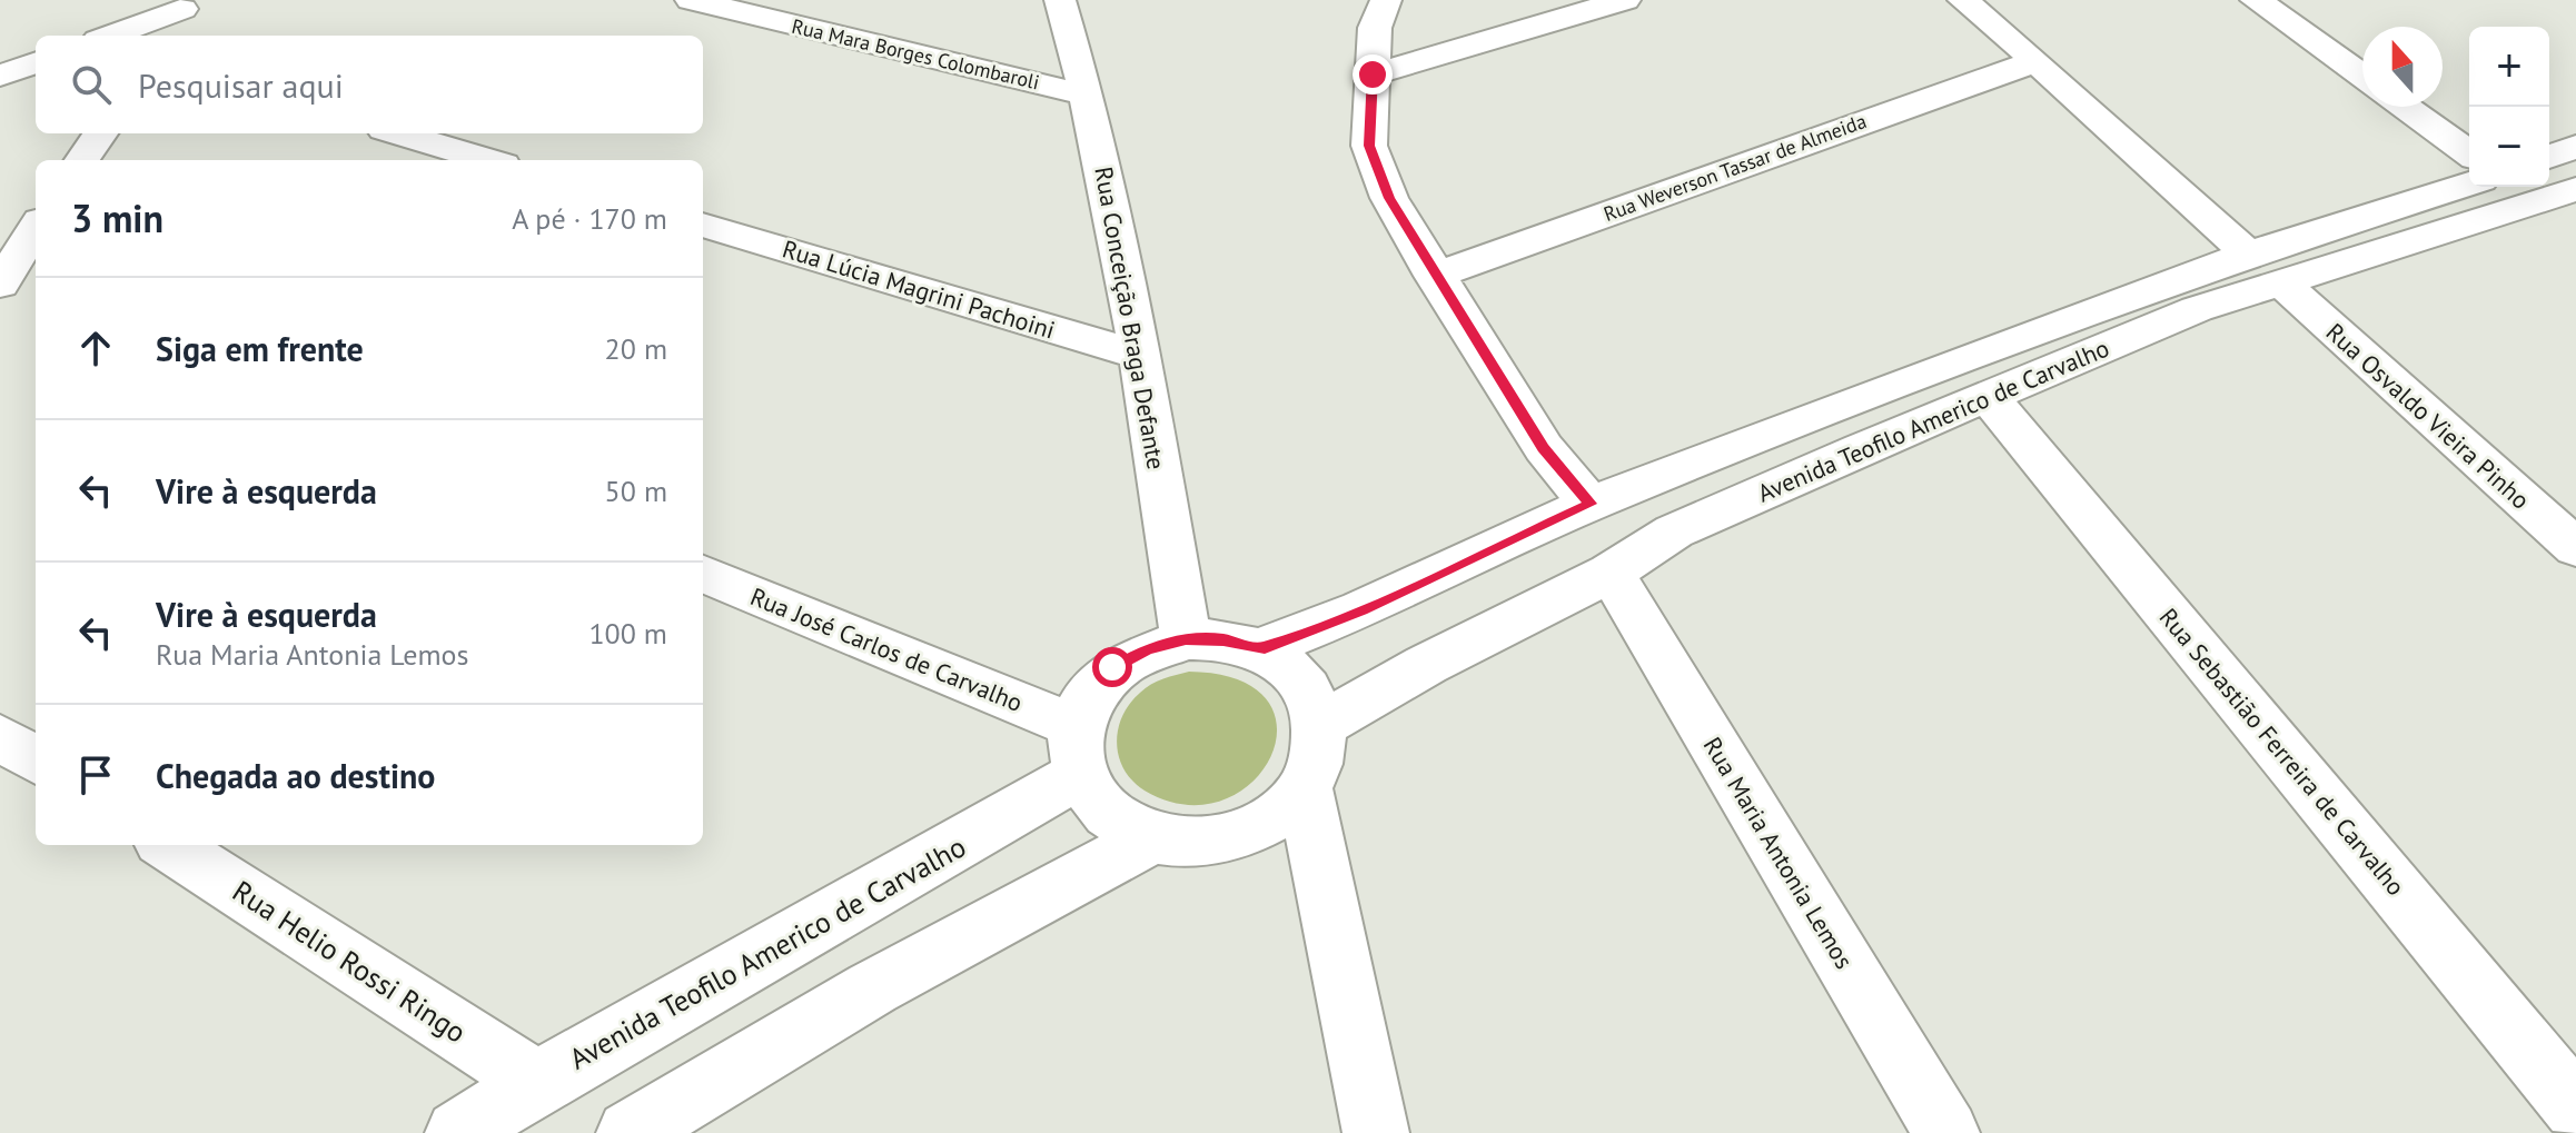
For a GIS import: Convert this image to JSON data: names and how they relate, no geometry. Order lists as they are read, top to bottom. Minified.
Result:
{"streets":{"street":["Rua Mara Borges Colombaroli","Rua Weverson Tassar de Almeida","Rua Lúcia Magrini Pachoini","Rua Conceição Braga Defante","Rua Osvaldo Vieira Pinho","Avenida Teofilo Americo de Carvalho","Rua José Carlos de Carvalho","Rua Sebastião Ferreira de Carvalho","Rua Maria Antonia Lemos","Rua Helio Rossi Ringo"]},"crossings":[["Rua Mara Borges Colombaroli","Rua Conceição Braga Defante"],["Rua Lúcia Magrini Pachoini","Rua Conceição Braga Defante"],["Rua Conceição Braga Defante","Avenida Teofilo Americo de Carvalho"],["Rua Conceição Braga Defante","Rua José Carlos de Carvalho"],["Rua Osvaldo Vieira Pinho","Avenida Teofilo Americo de Carvalho"],["Avenida Teofilo Americo de Carvalho","Rua José Carlos de Carvalho"],["Avenida Teofilo Americo de Carvalho","Rua Sebastião Ferreira de Carvalho"],["Avenida Teofilo Americo de Carvalho","Rua Maria Antonia Lemos"],["Avenida Teofilo Americo de Carvalho","Rua Helio Rossi Ringo"]],"north":"top","page":{"map_buttons":["+","−"],"search":"Pesquisar aqui","heading":["3 min","A pé · 170 m"],"list":[["Siga em frente","20 m"],["Vire à esquerda","50 m"],["Vire à esquerda","Rua Maria Antonia Lemos","100 m"],"Chegada ao destino"]}}
